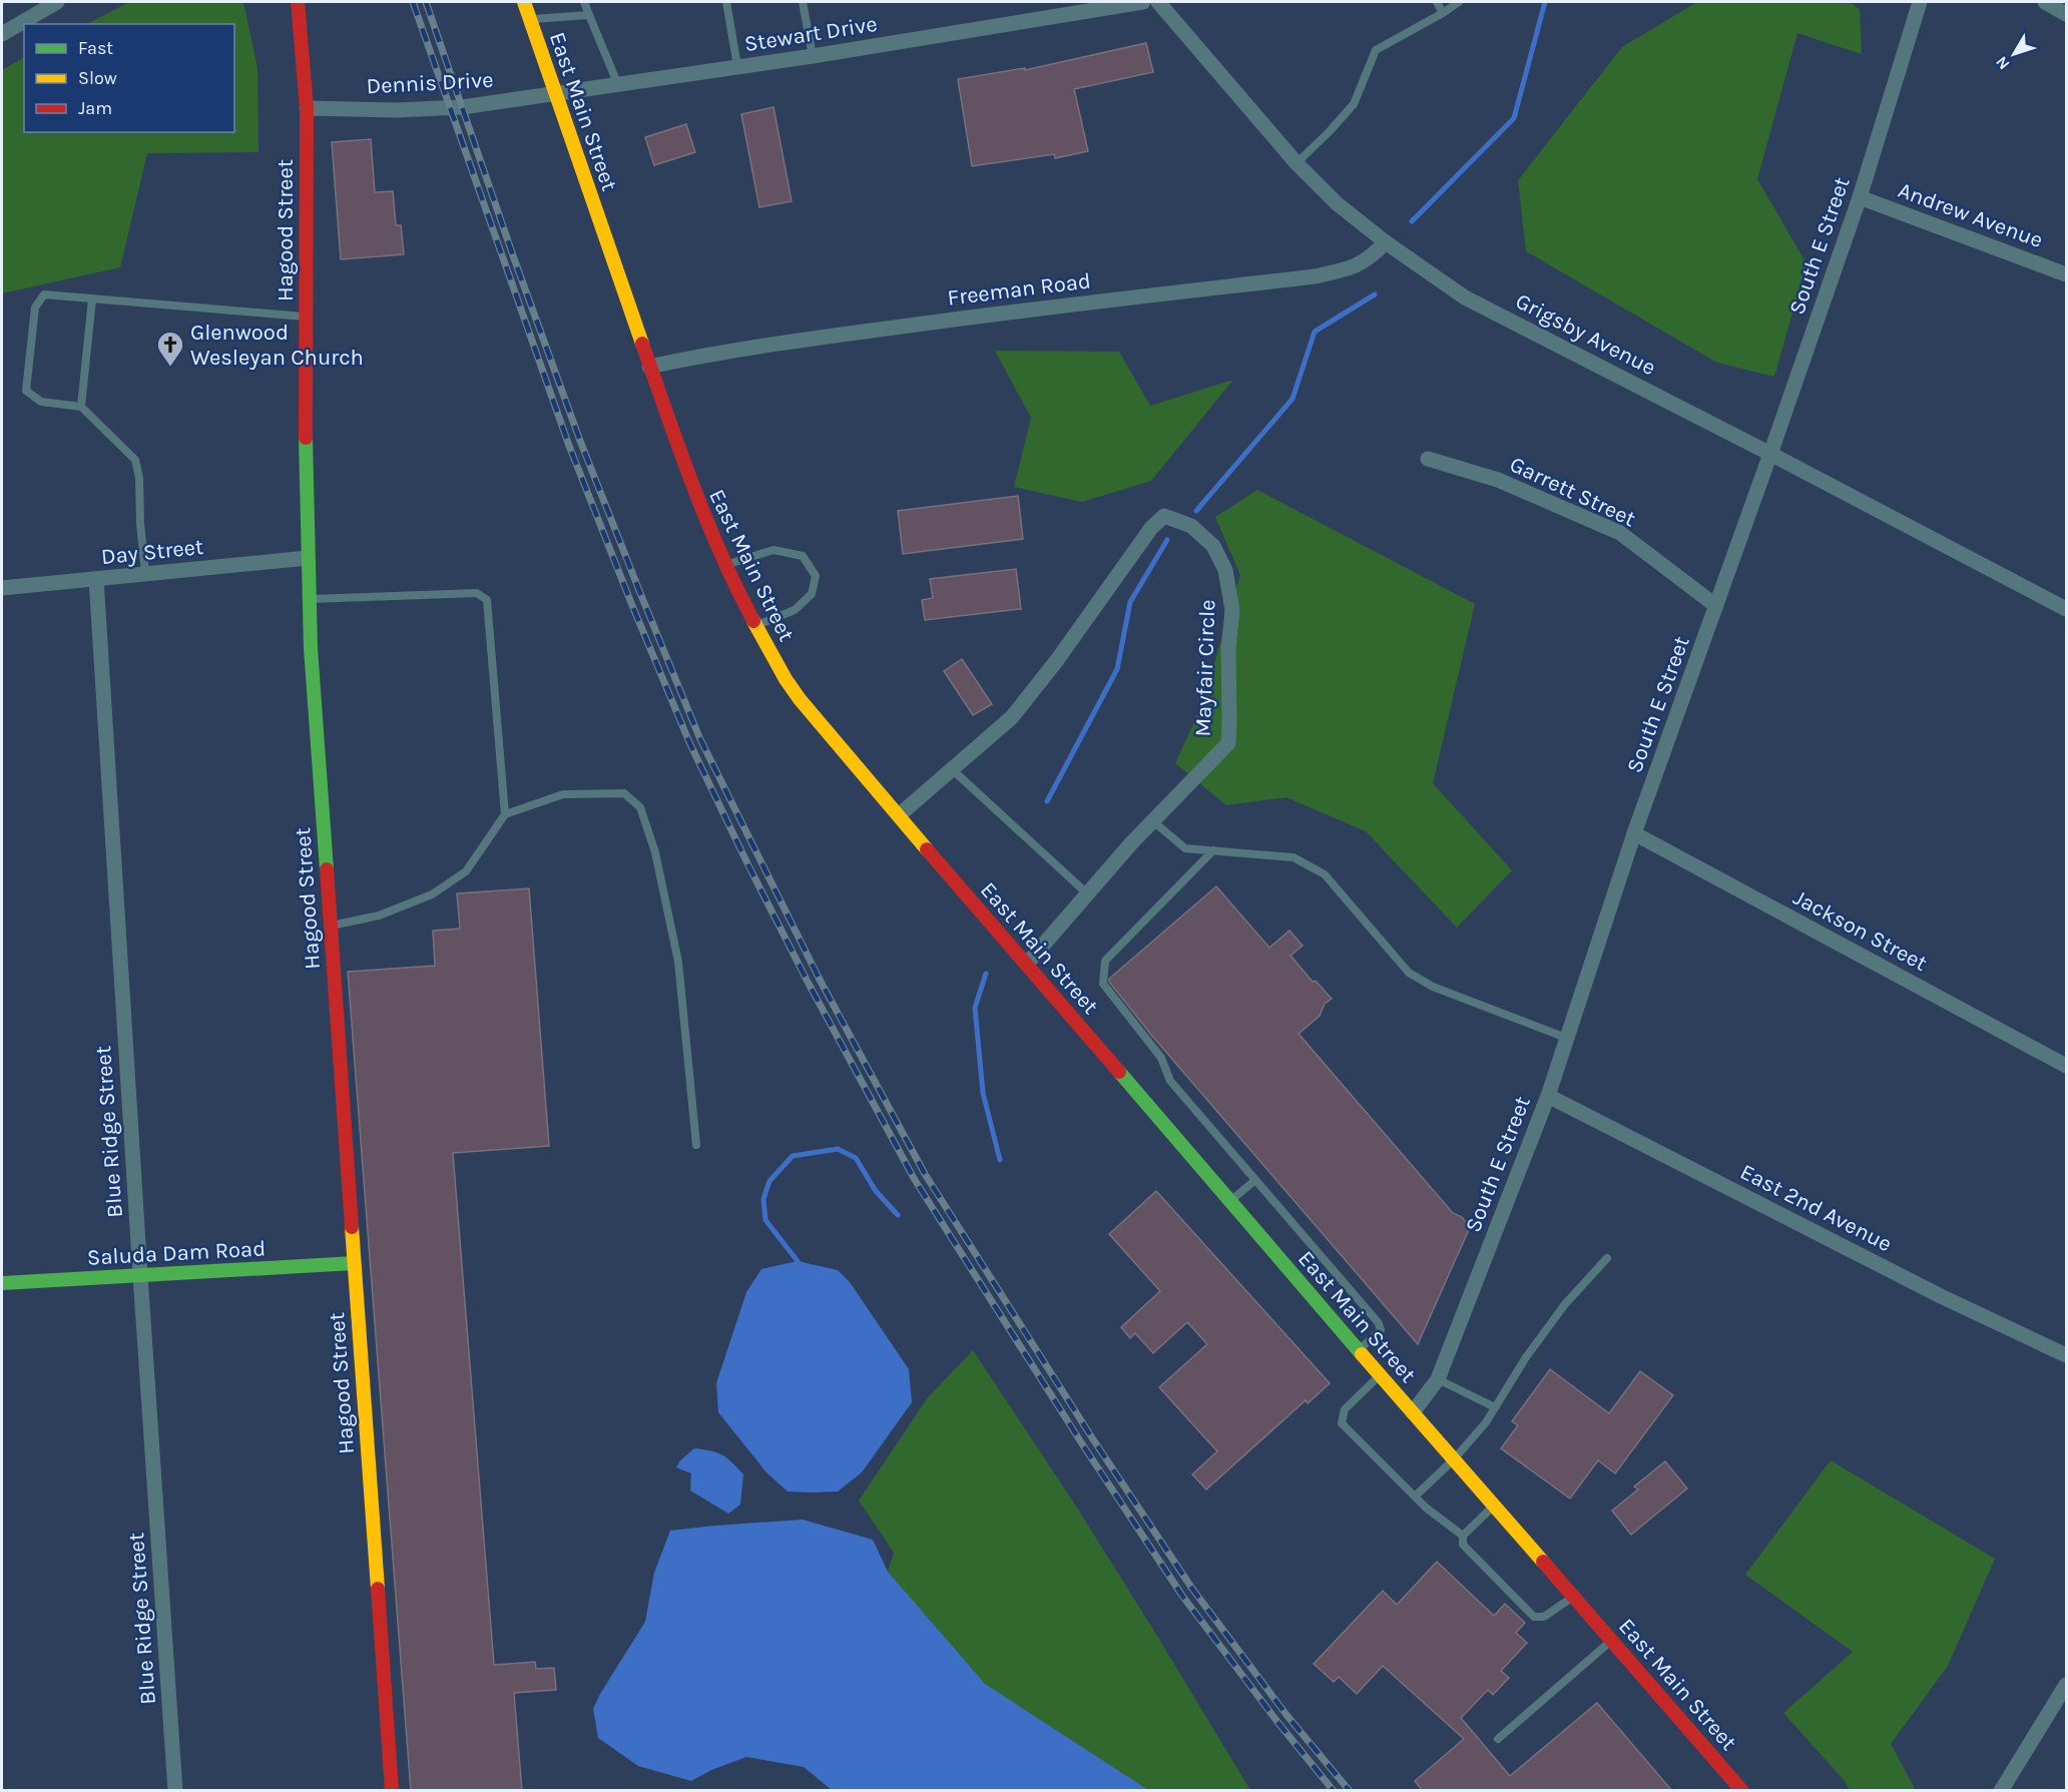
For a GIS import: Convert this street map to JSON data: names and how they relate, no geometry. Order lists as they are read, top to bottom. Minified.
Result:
{"streets":{"main road":["East Main Street","Hagood Street","Saluda Dam Road"],"street":["Stewart Drive","Dennis Drive","Andrew Avenue","South E Street","Freeman Road","Grigsby Avenue","Garrett Street","Day Street","Mayfair Circle","Jackson Street","Blue Ridge Street","East 2nd Avenue"]},"crossings":[["Stewart Drive","Dennis Drive"],["Stewart Drive","East Main Street"],["Dennis Drive","East Main Street"],["Dennis Drive","Hagood Street"],["East Main Street","South E Street"],["East Main Street","Freeman Road"],["East Main Street","Mayfair Circle"],["Andrew Avenue","South E Street"],["Hagood Street","Day Street"],["Hagood Street","Saluda Dam Road"],["South E Street","Grigsby Avenue"],["South E Street","Garrett Street"],["South E Street","Jackson Street"],["South E Street","East 2nd Avenue"],["Freeman Road","Grigsby Avenue"],["Day Street","Blue Ridge Street"],["Blue Ridge Street","Saluda Dam Road"]],"places":{"church":["Glenwood Wesleyan Church"]},"legend":["Fast","Slow","Jam"],"north":"bottom left"}
